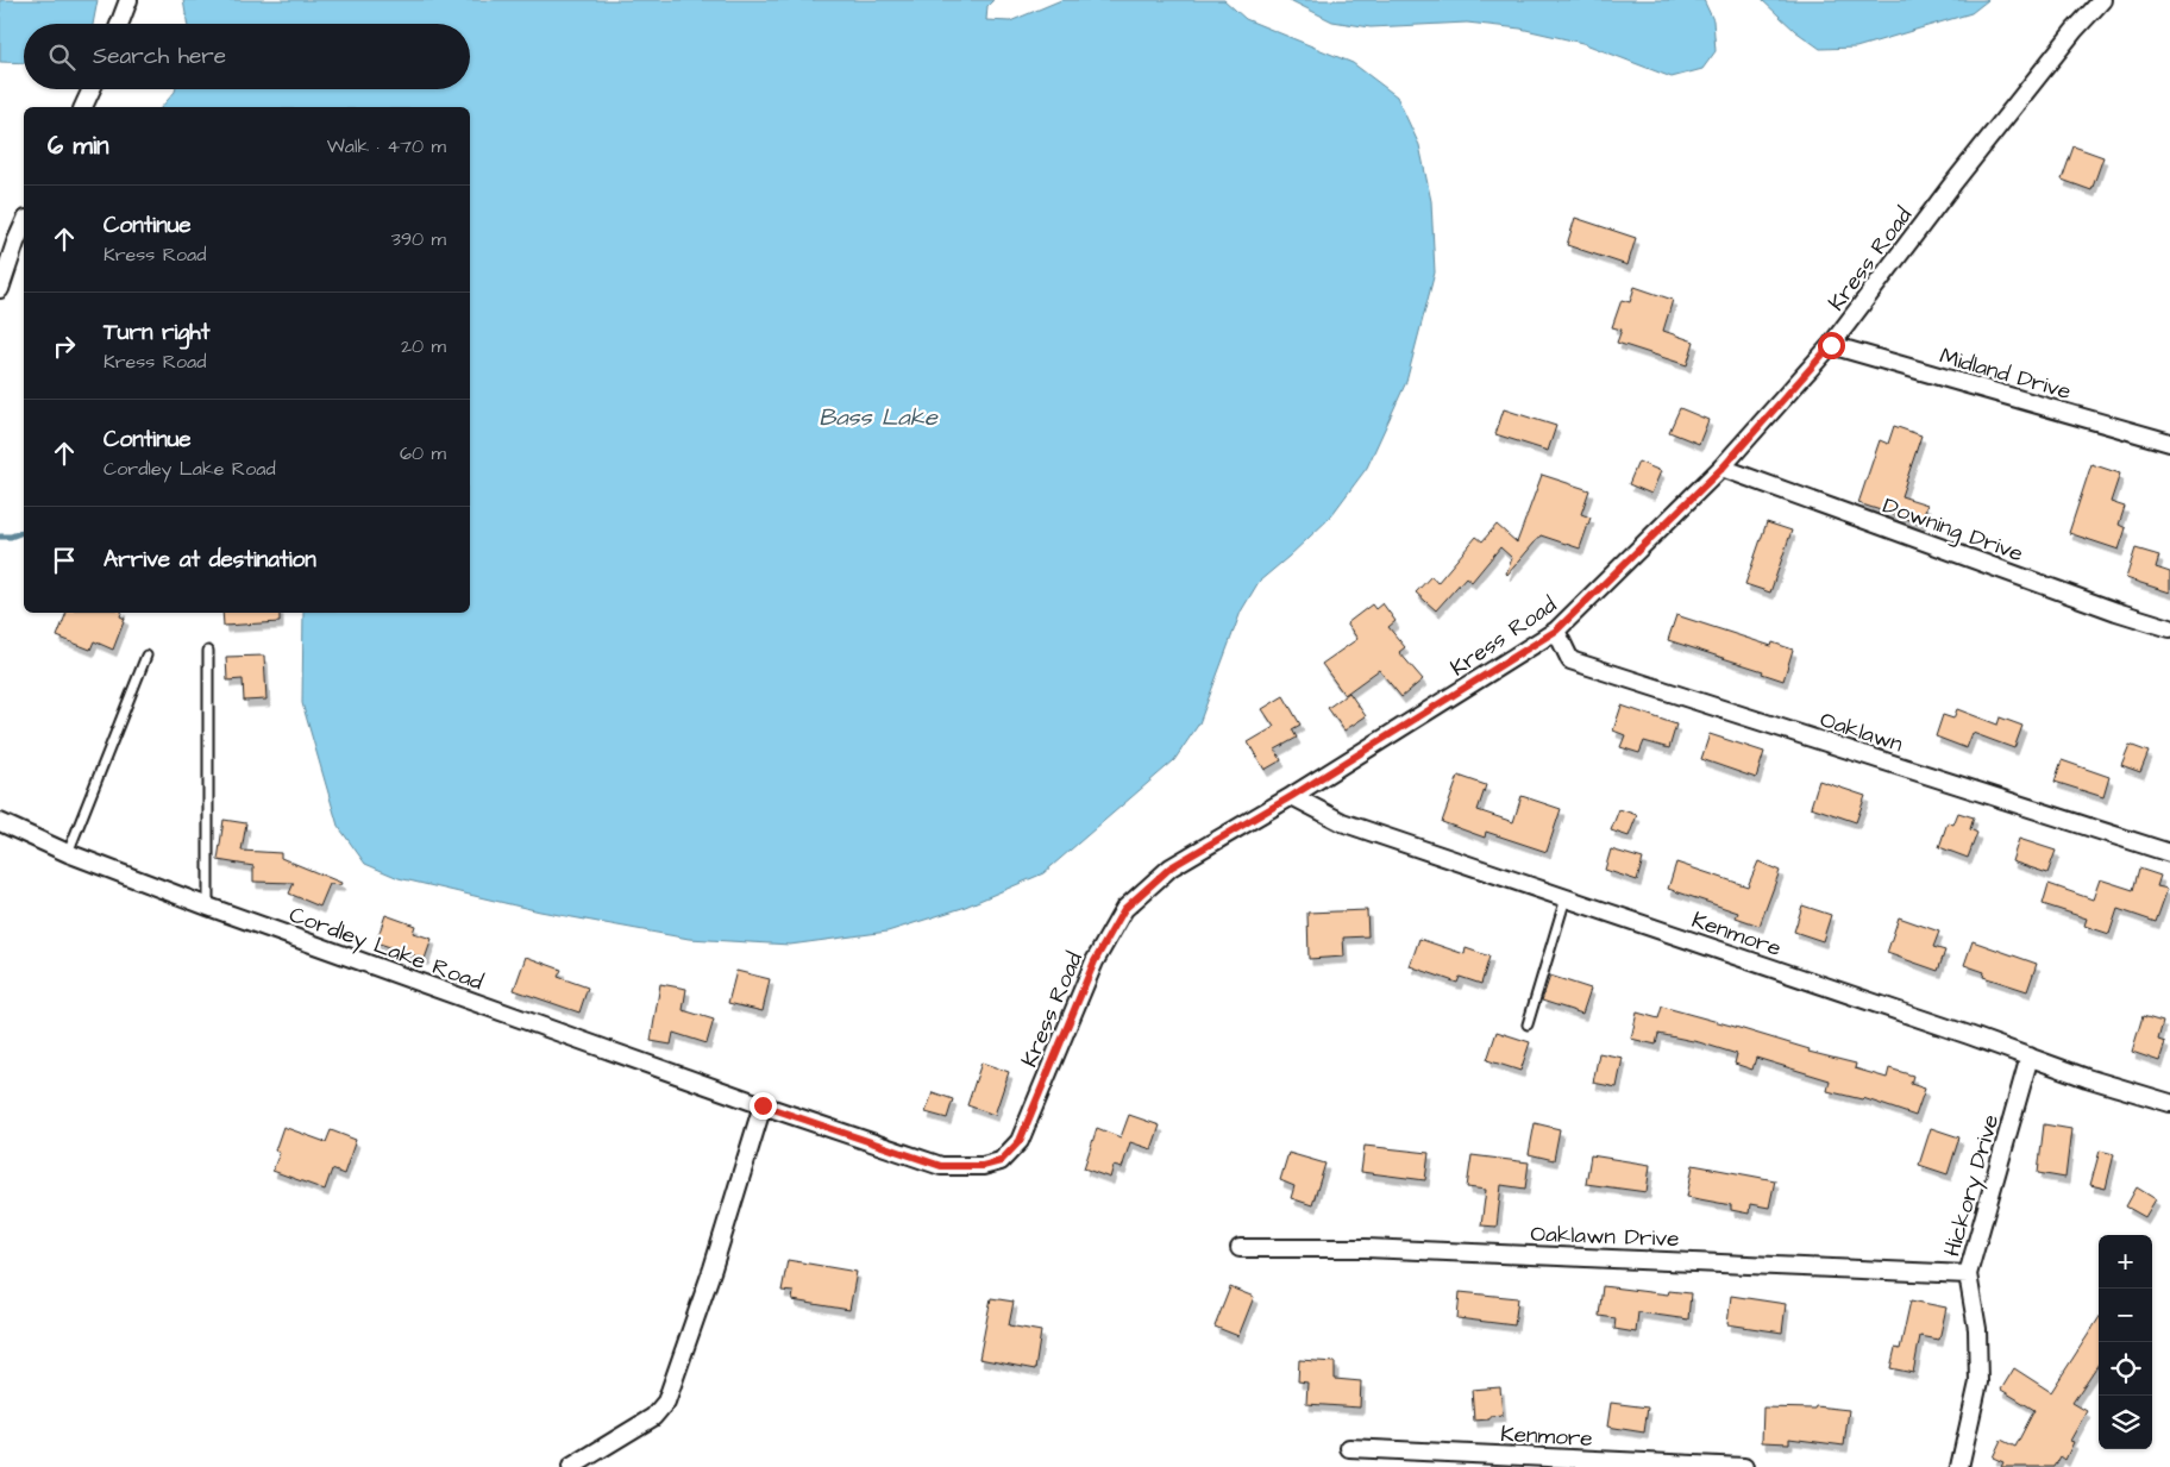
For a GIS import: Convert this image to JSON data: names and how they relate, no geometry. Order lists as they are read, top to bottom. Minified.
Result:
{"streets":{"street":["Kress Road","Midland Drive","Downing Drive","Oaklawn","Kenmore","Cordley Lake Road","Hickory Drive","Oaklawn Drive"]},"crossings":[["Kress Road","Midland Drive"],["Kress Road","Downing Drive"],["Kress Road","Oaklawn"],["Kress Road","Kenmore"],["Kress Road","Cordley Lake Road"],["Kenmore","Hickory Drive"],["Hickory Drive","Oaklawn Drive"]],"water":["Bass Lake"],"page":{"search":"Search here","heading":["6 min","Walk · 470 m"],"list":[["Continue","Kress Road","390 m"],["Turn right","Kress Road","20 m"],["Continue","Cordley Lake Road","60 m"],"Arrive at destination"],"map_buttons":["+","−"]}}
